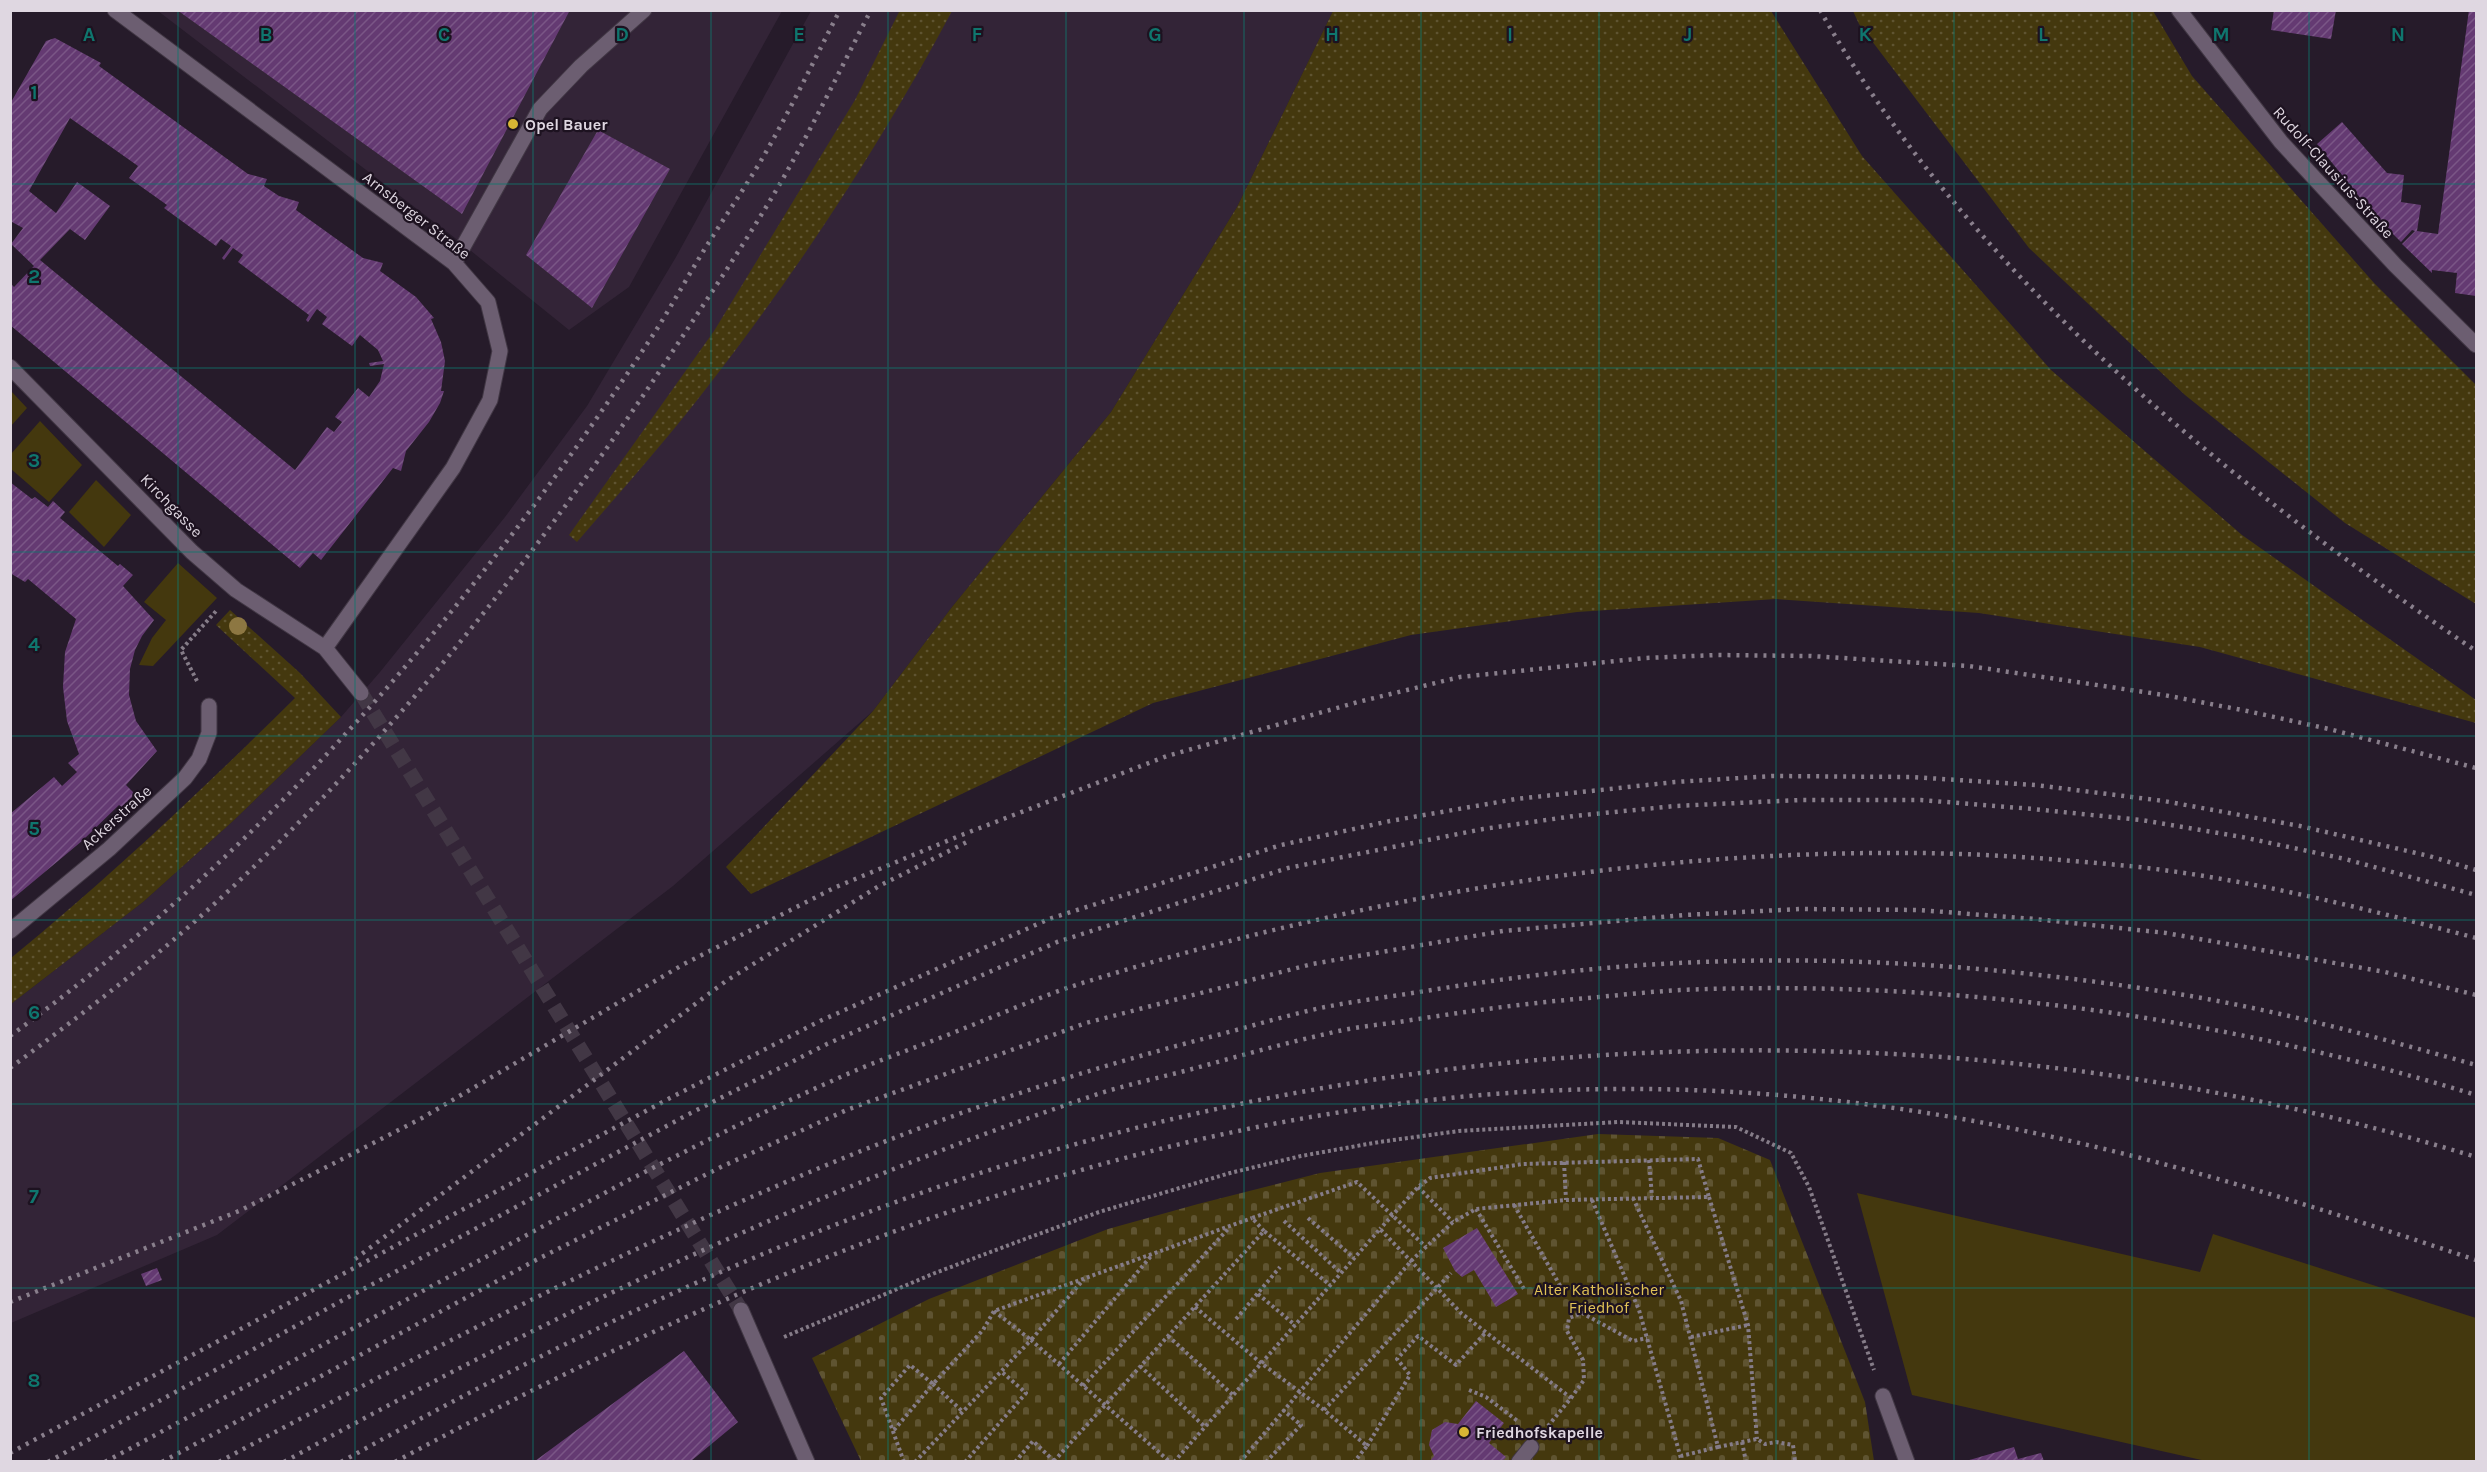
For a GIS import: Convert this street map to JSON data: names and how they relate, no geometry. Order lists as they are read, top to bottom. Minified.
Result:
{"streets":{"street":["Rudolf-Clausius-Straße","Arnsberger Straße","Kirchgasse","Ackerstraße"]},"crossings":[["Arnsberger Straße","Kirchgasse"]],"parks":["Alter Katholischer Friedhof"],"places":["Opel Bauer","Friedhofskapelle"],"grid":{"columns":["A","B","C","D","E","F","G","H","I","J","K","L","M","N"],"rows":["1","2","3","4","5","6","7","8"]}}
